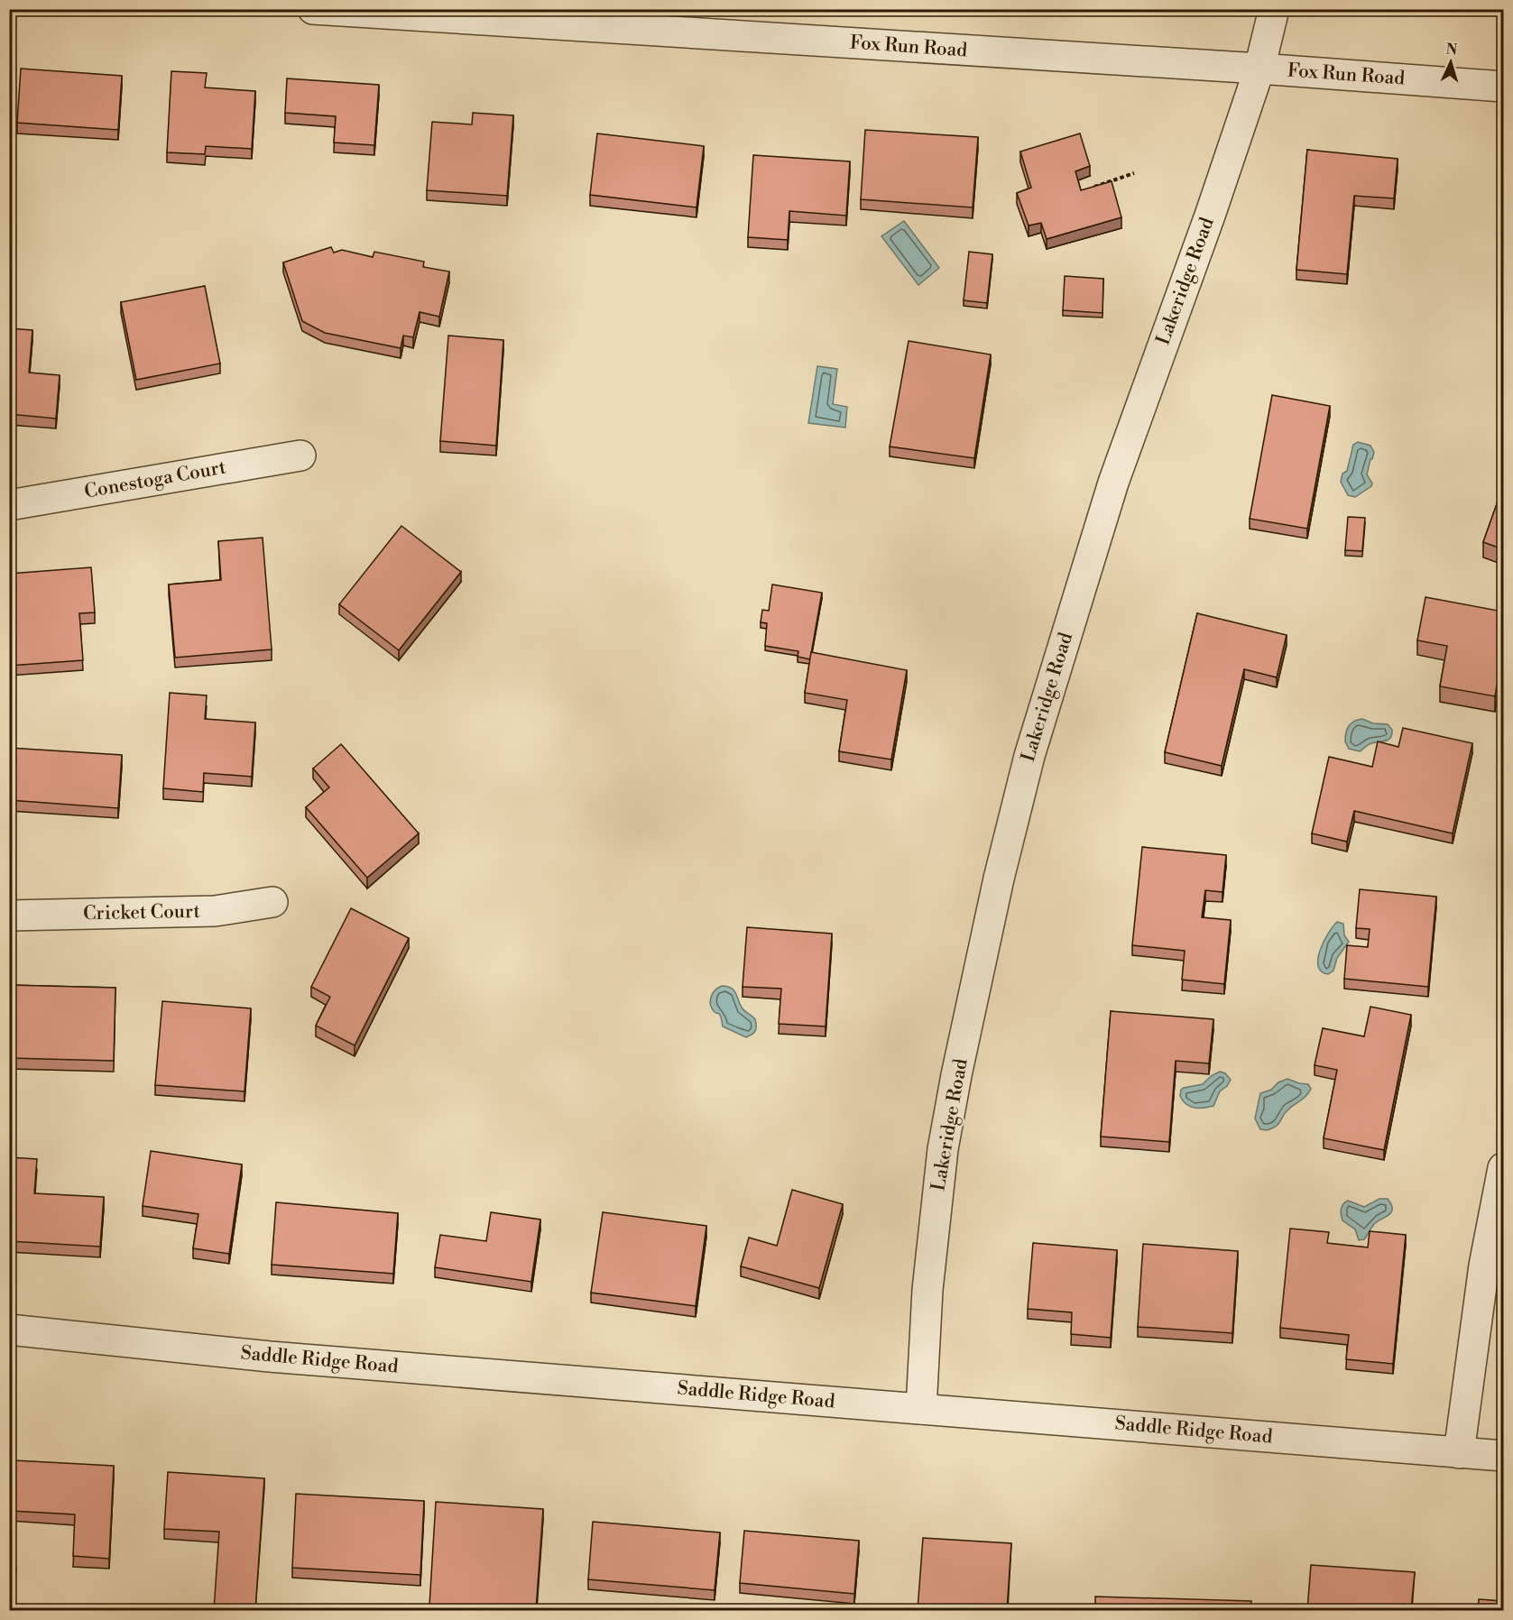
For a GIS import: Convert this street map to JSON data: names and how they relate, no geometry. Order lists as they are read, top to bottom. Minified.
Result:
{"streets":{"street":["Fox Run Road","Lakeridge Road","Conestoga Court","Cricket Court","Saddle Ridge Road"]},"crossings":[["Fox Run Road","Lakeridge Road"],["Lakeridge Road","Saddle Ridge Road"]],"north":"top"}
